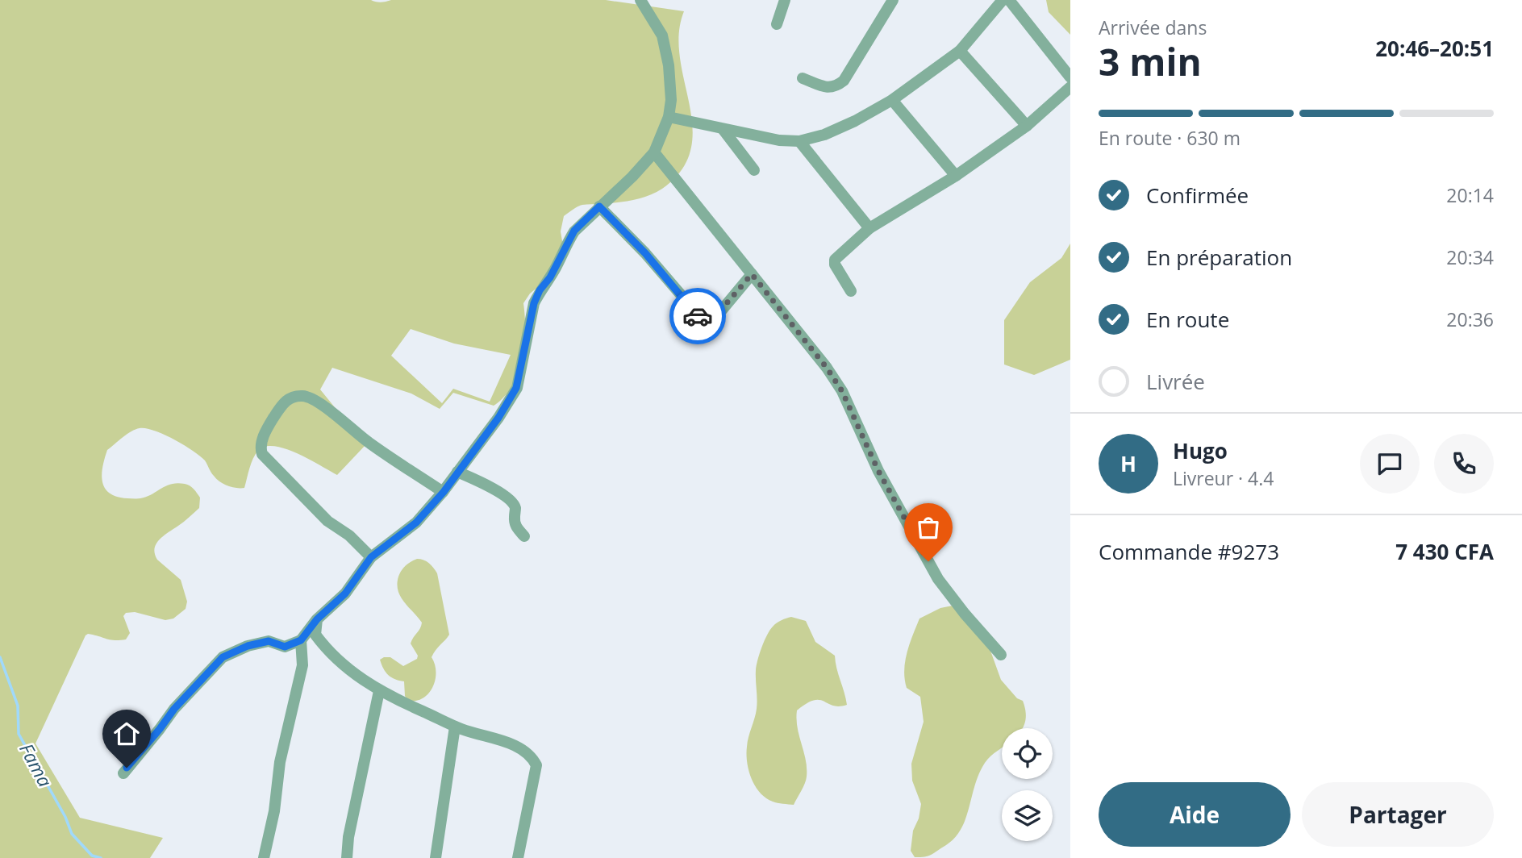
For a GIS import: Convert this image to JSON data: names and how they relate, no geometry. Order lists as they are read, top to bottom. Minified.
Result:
{"water":["Fama"],"page":{"heading":["3 min","Arrivée dans","20:46–20:51"],"panel":["Hugo","Livreur · 4.4","Commande #9273","7 430 CFA"],"bar":"En route · 630 m","list":[["Confirmée","20:14"],["En préparation","20:34"],["En route","20:36"],"Livrée"],"round":"H","buttons":["Aide","Partager"]}}
